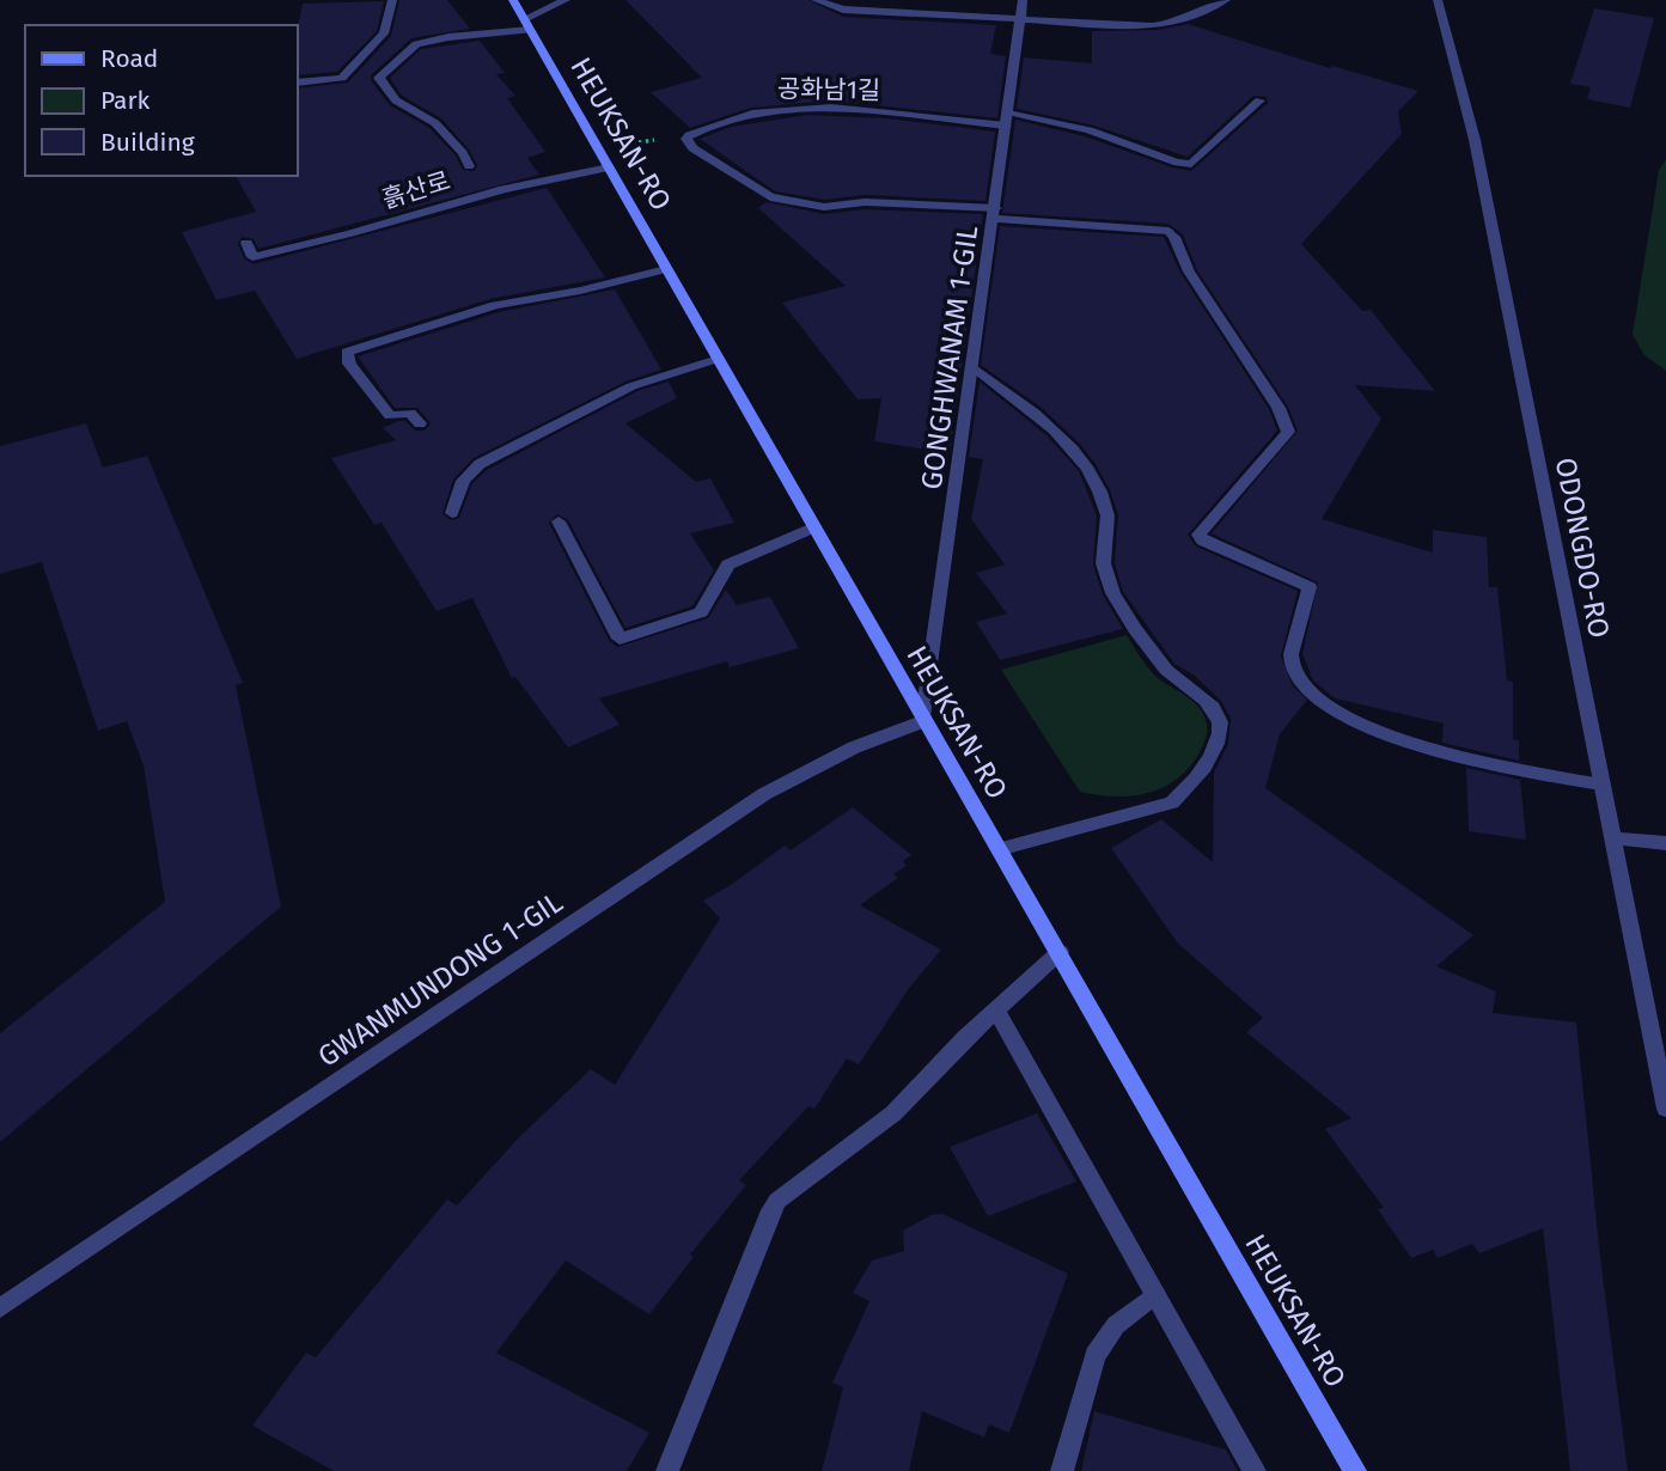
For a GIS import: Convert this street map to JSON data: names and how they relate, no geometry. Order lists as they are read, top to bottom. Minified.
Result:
{"streets":{"street":["공화남1길","HEUKSAN-RO","흙산로","GONGHWANAM 1-GIL","ODONGDO-RO","GWANMUNDONG 1-GIL"]},"crossings":[["공화남1길","GONGHWANAM 1-GIL"],["HEUKSAN-RO","흙산로"],["HEUKSAN-RO","GONGHWANAM 1-GIL"],["HEUKSAN-RO","GWANMUNDONG 1-GIL"],["GONGHWANAM 1-GIL","GWANMUNDONG 1-GIL"]],"legend":["Road","Park","Building"]}
